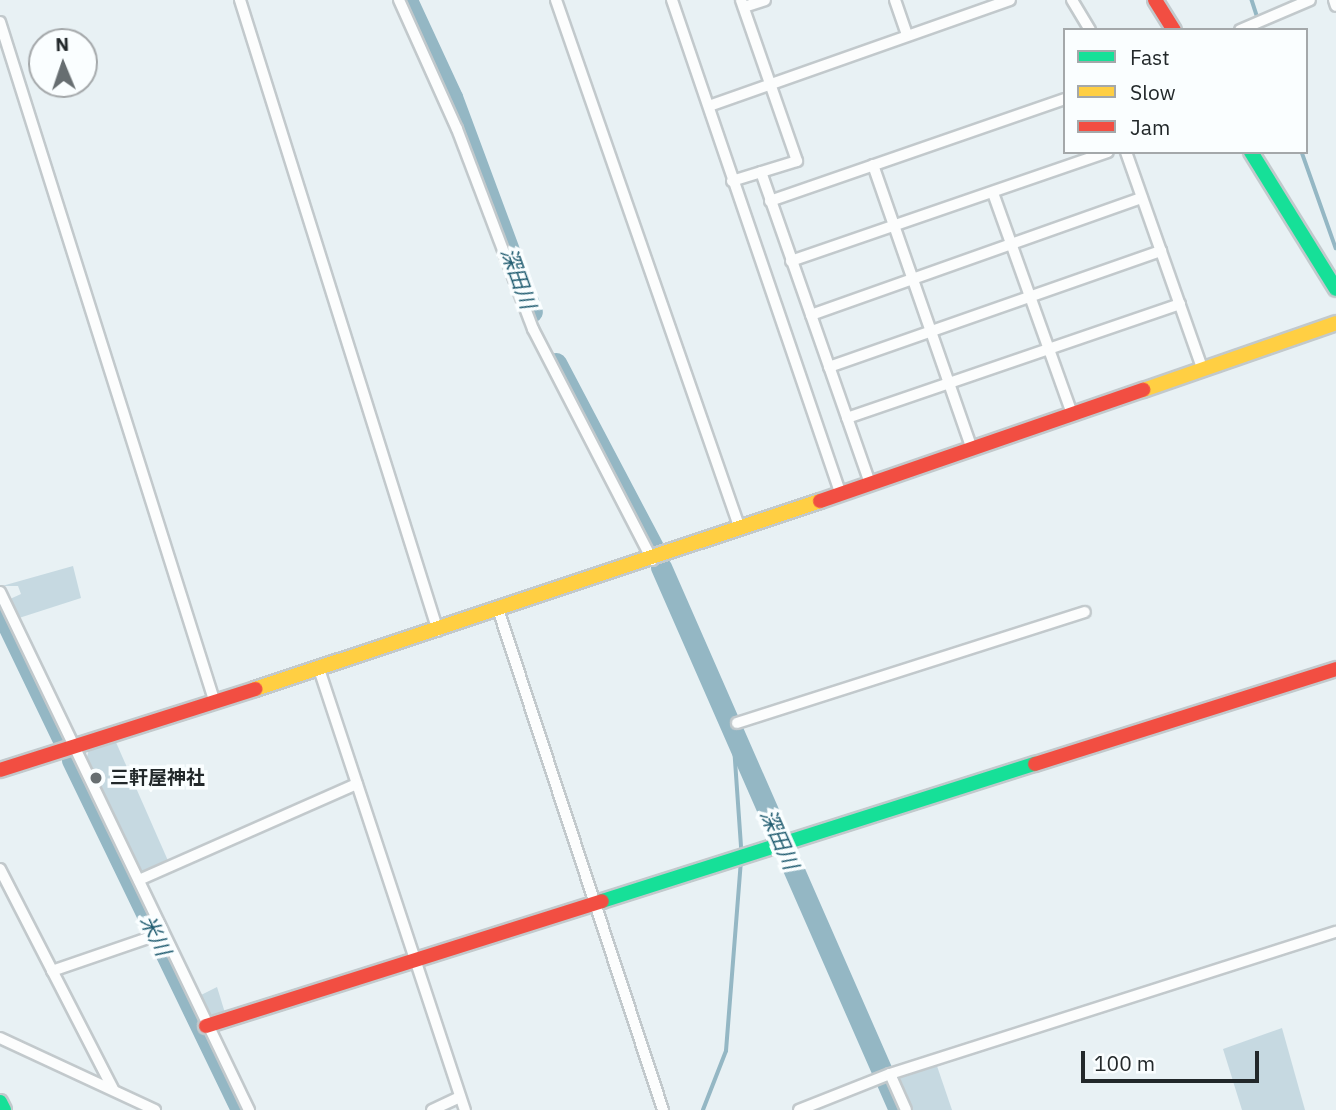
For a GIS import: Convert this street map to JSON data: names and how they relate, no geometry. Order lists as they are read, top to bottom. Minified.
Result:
{"water":["深田川","米川"],"places":["三軒屋神社"],"legend":["Fast","Slow","Jam"],"scale_bar":"100 m","north":"top"}
